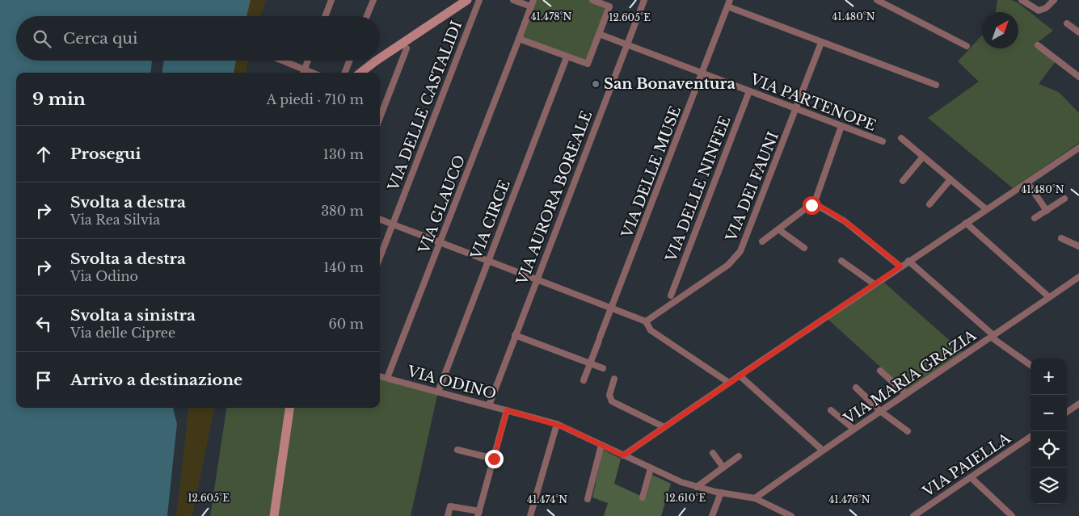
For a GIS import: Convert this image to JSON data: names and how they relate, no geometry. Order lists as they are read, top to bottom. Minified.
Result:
{"streets":{"street":["VIA PARTENOPE","VIA DELLE CASTALIDI","VIA DELLE MUSE","VIA DEI FAUNI","VIA DELLE NINFEE","VIA AURORA BOREALE","VIA GLAUCO","VIA CIRCE","VIA MARIA GRAZIA","VIA ODINO","VIA PAIELLA"]},"crossings":[["VIA PARTENOPE","VIA DELLE MUSE"],["VIA PARTENOPE","VIA DEI FAUNI"],["VIA PARTENOPE","VIA DELLE NINFEE"],["VIA PARTENOPE","VIA AURORA BOREALE"],["VIA AURORA BOREALE","VIA ODINO"],["VIA GLAUCO","VIA ODINO"],["VIA CIRCE","VIA ODINO"],["VIA MARIA GRAZIA","VIA ODINO"]],"places":["San Bonaventura"],"north":"top right","page":{"search":"Cerca qui","heading":["9 min","A piedi · 710 m"],"list":[["Prosegui","130 m"],["Svolta a destra","Via Rea Silvia","380 m"],["Svolta a destra","Via Odino","140 m"],["Svolta a sinistra","Via delle Cipree","60 m"],"Arrivo a destinazione"],"map_buttons":["+","−"]},"coordinates":["41.480°N","41.478°N","12.605°E","12.610°E","41.474°N","41.476°N"]}
